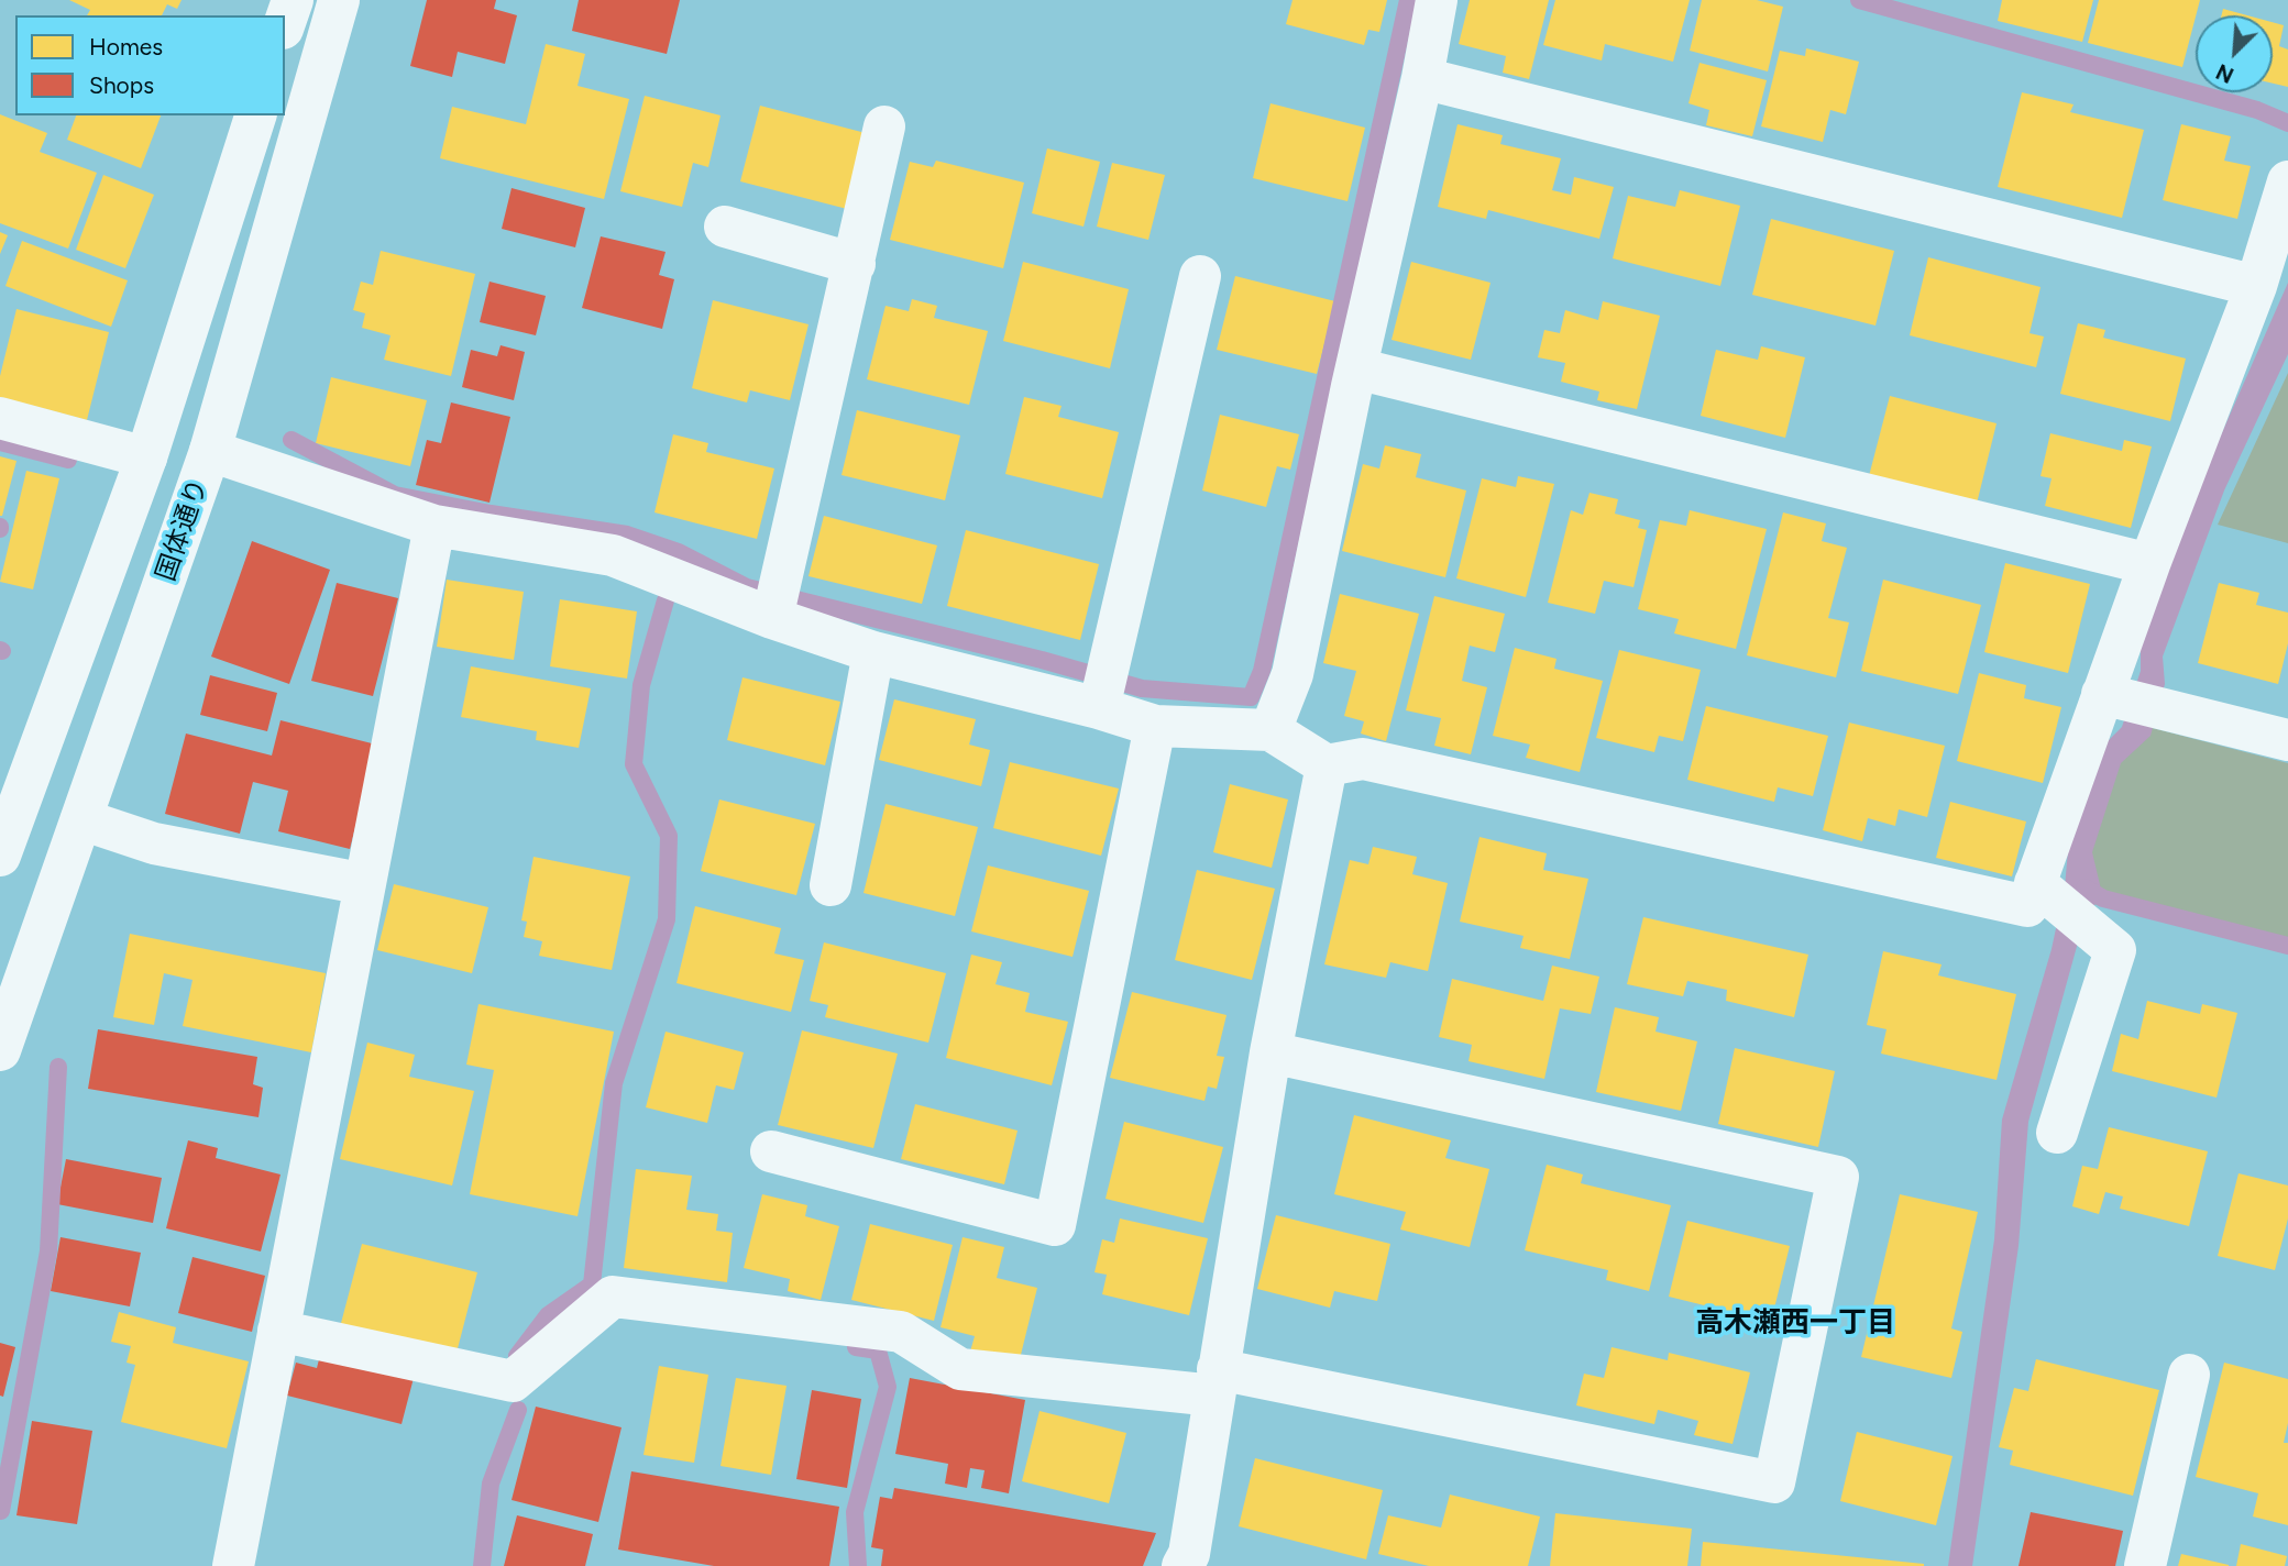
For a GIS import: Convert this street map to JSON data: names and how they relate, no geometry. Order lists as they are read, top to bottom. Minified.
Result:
{"streets":{"main road":["国体通り"]},"districts":["高木瀬西一丁目"],"legend":["Homes","Shops"],"north":"bottom left"}
